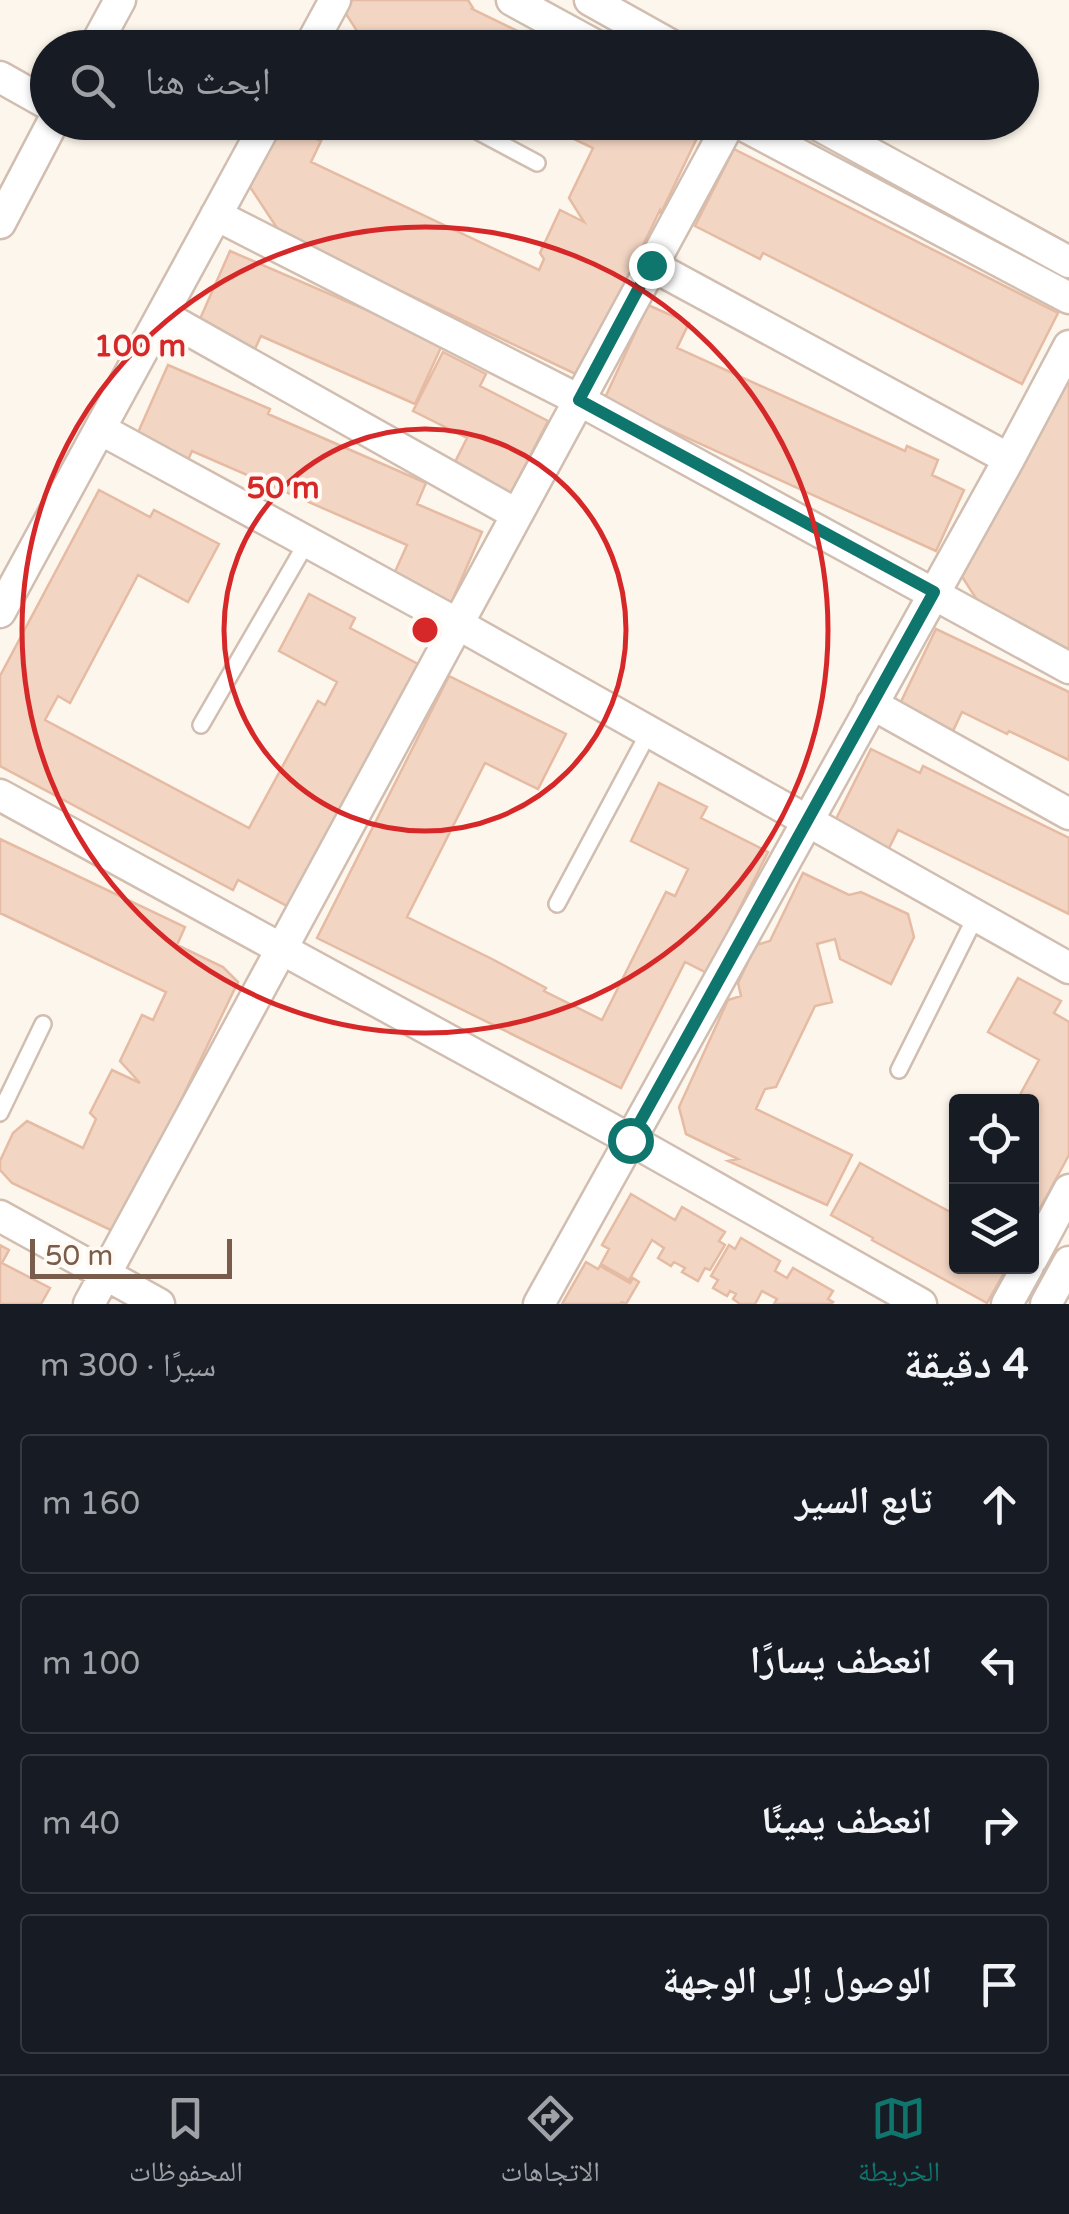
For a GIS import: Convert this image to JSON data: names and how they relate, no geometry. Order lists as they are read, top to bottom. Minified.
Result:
{"scale_bar":"50 m","page":{"search":"ابحث هنا","scale":"50 m","heading":["4 دقيقة","سيرًا · 300 m"],"list":[["تابع السير","160 m"],["انعطف يسارًا","100 m"],["انعطف يمينًا","40 m"],"الوصول إلى الوجهة"],"nav":["الخريطة","الاتجاهات","المحفوظات"]},"rings":["100 m","50 m"]}
